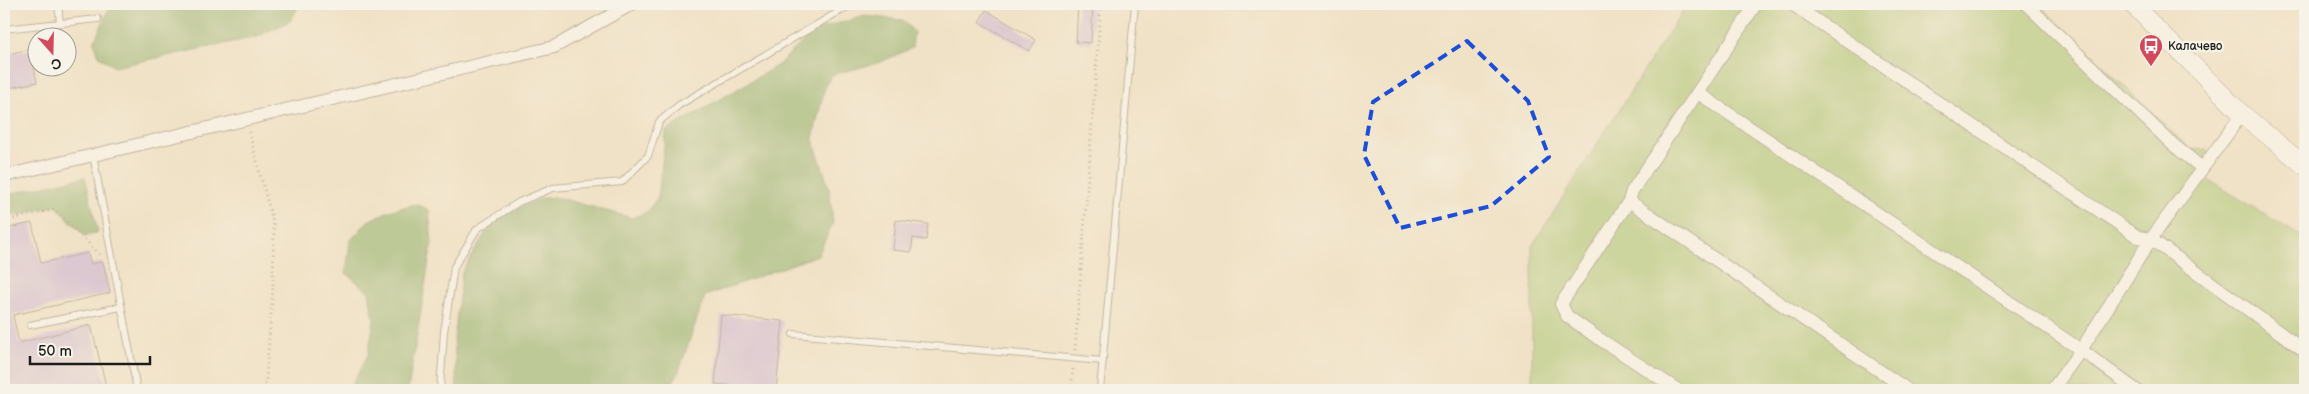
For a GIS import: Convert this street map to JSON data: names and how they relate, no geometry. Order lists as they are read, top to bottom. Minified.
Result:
{"places":{"bus stop":["Калачево"]},"scale_bar":"50 m","north":"bottom"}
